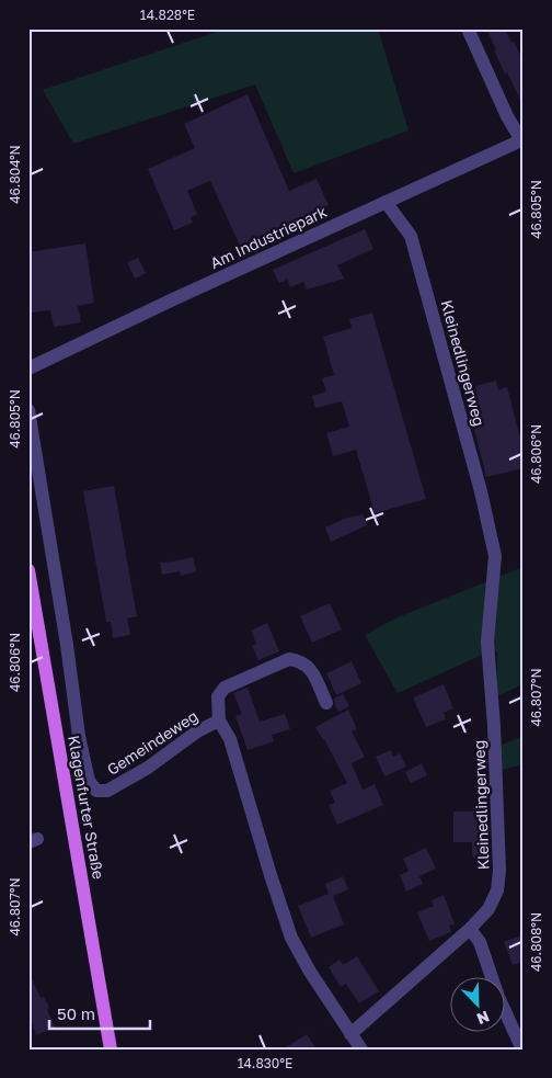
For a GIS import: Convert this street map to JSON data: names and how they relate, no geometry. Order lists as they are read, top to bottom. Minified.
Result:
{"streets":{"main road":["Klagenfurter Straße"],"street":["Am Industriepark","Kleinedlingerweg","Gemeindeweg"]},"crossings":[["Am Industriepark","Kleinedlingerweg"],["Kleinedlingerweg","Gemeindeweg"]],"scale_bar":"50 m","north":"bottom right","coordinates":["14.828°E","46.804°N","46.805°N","46.806°N","46.807°N","46.808°N","14.830°E"]}
